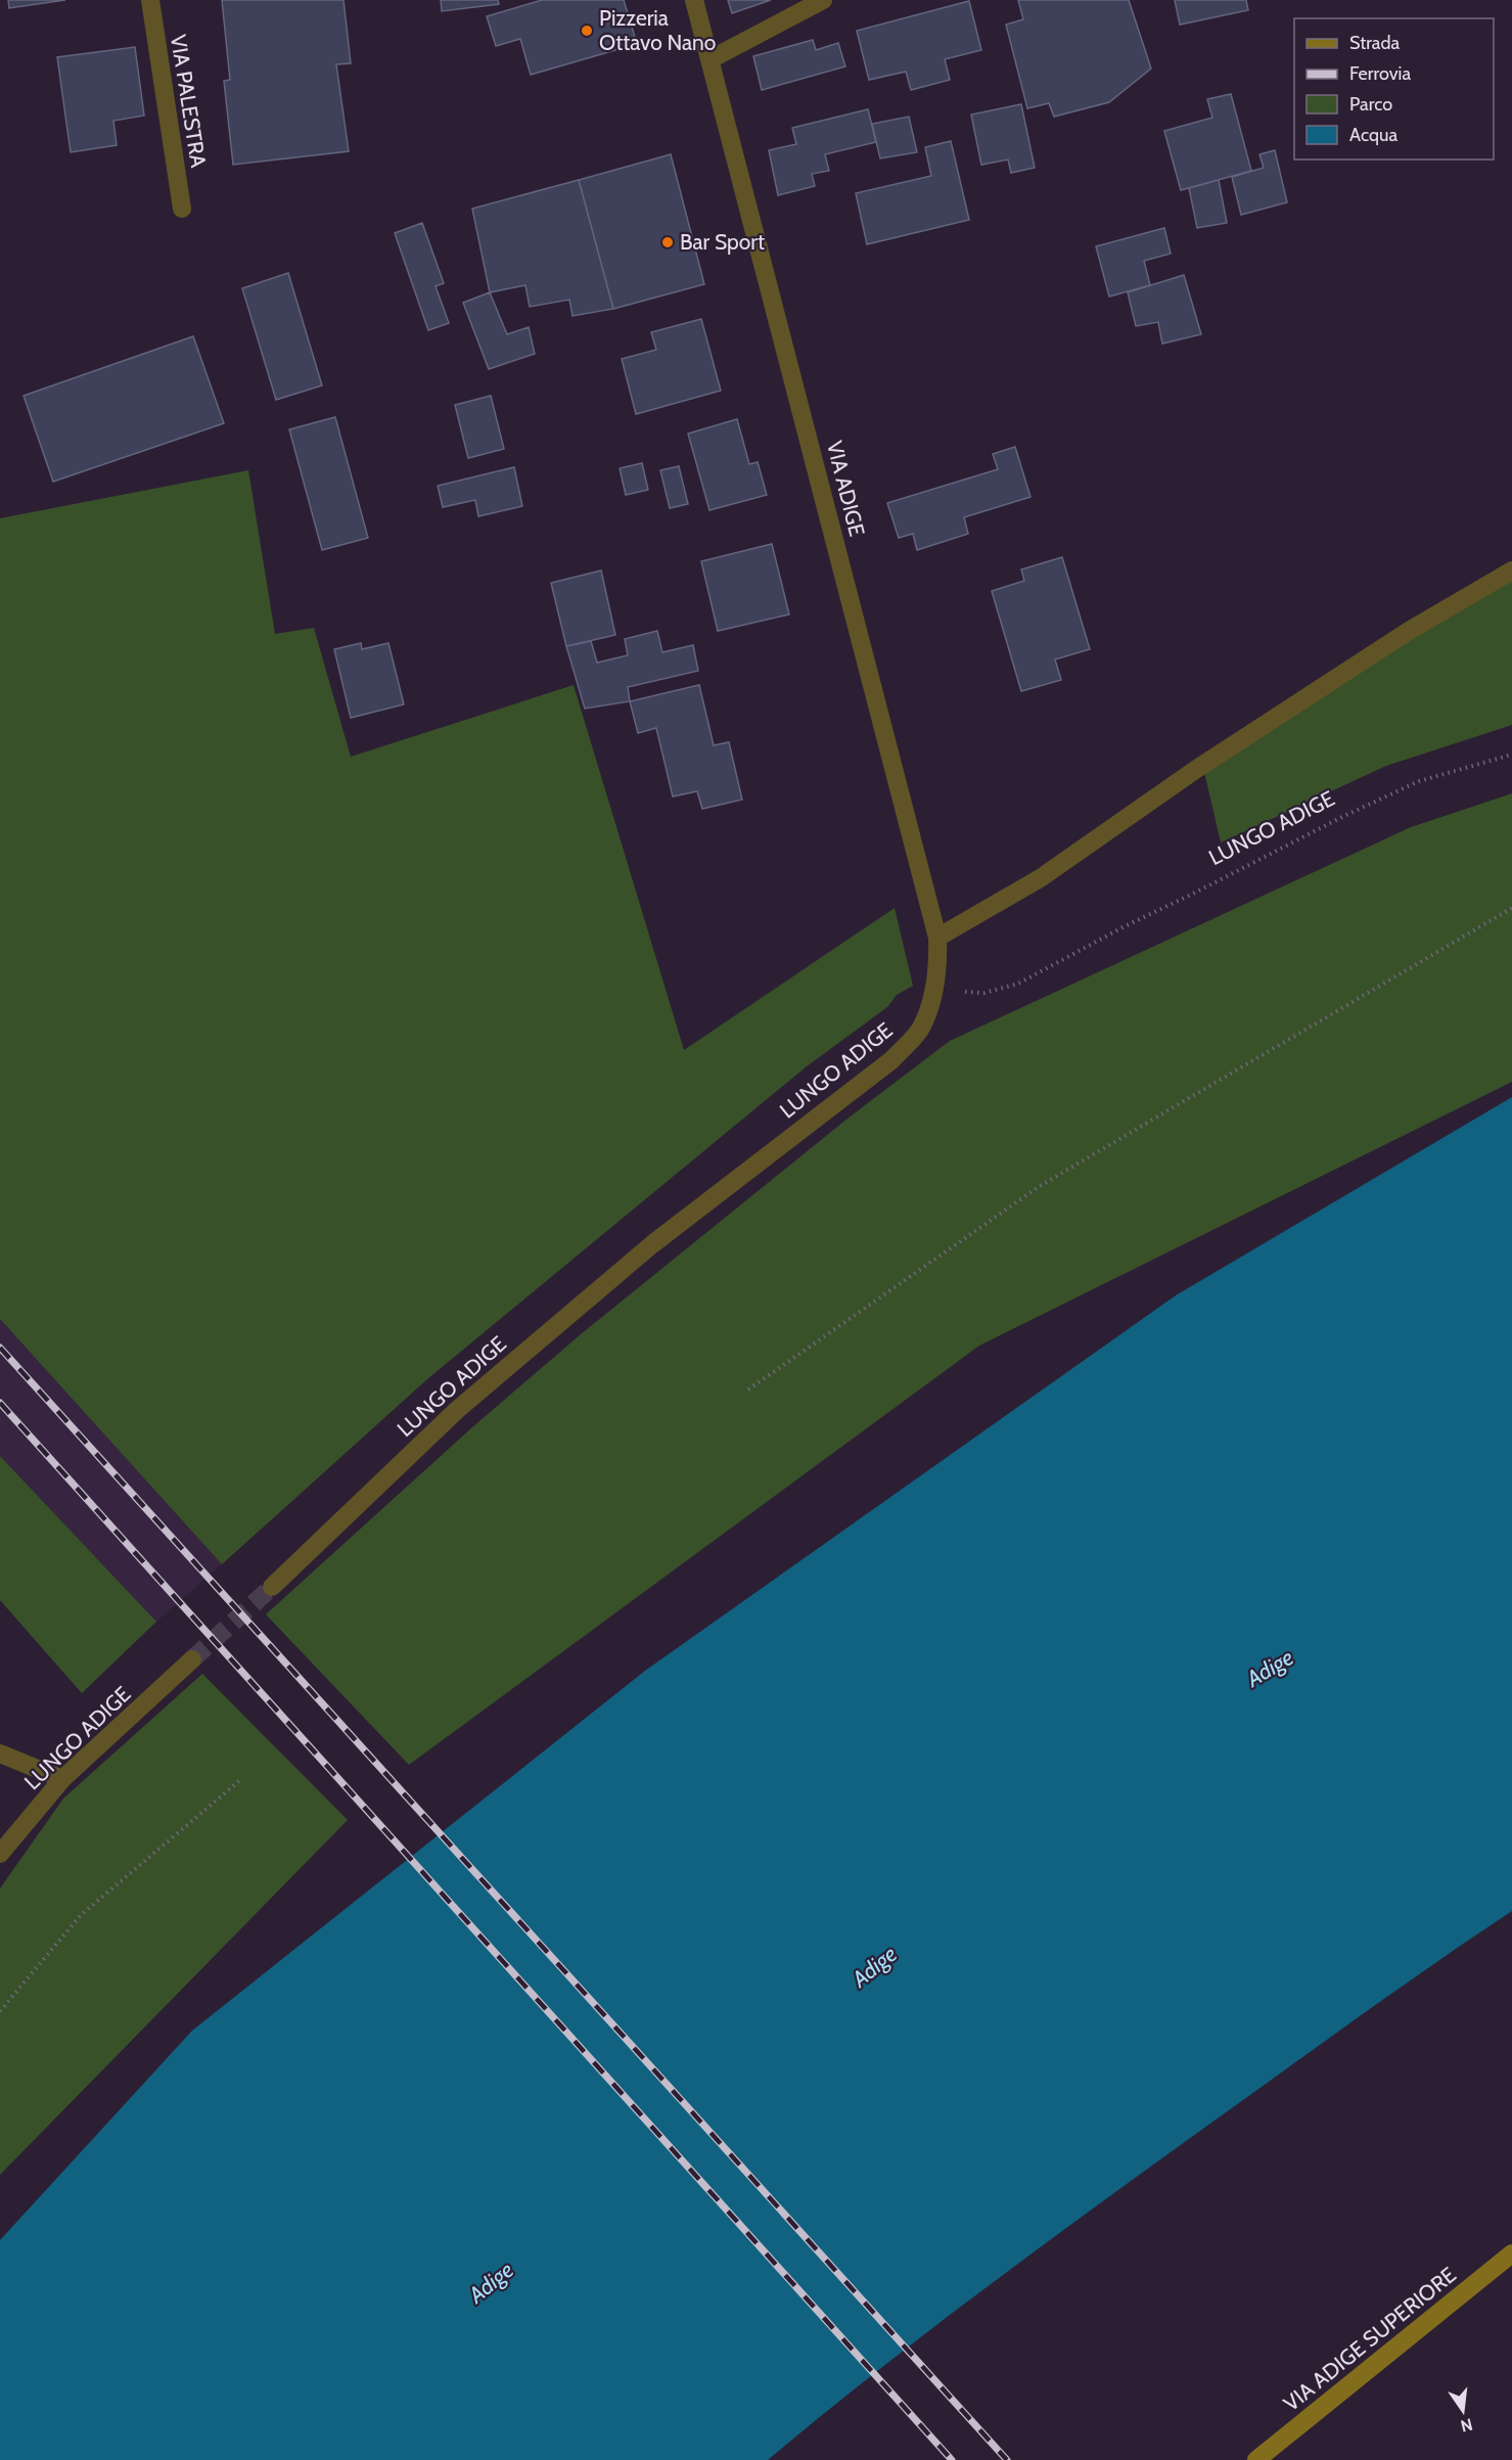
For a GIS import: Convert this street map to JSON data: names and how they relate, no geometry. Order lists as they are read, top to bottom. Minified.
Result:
{"streets":{"main road":["VIA ADIGE SUPERIORE"],"street":["VIA PALESTRA","VIA ADIGE","LUNGO ADIGE"]},"crossings":[["VIA ADIGE","LUNGO ADIGE"]],"water":["Adige"],"places":["Pizzeria Ottavo Nano","Bar Sport"],"legend":["Strada","Ferrovia","Parco","Acqua"],"north":"bottom"}
